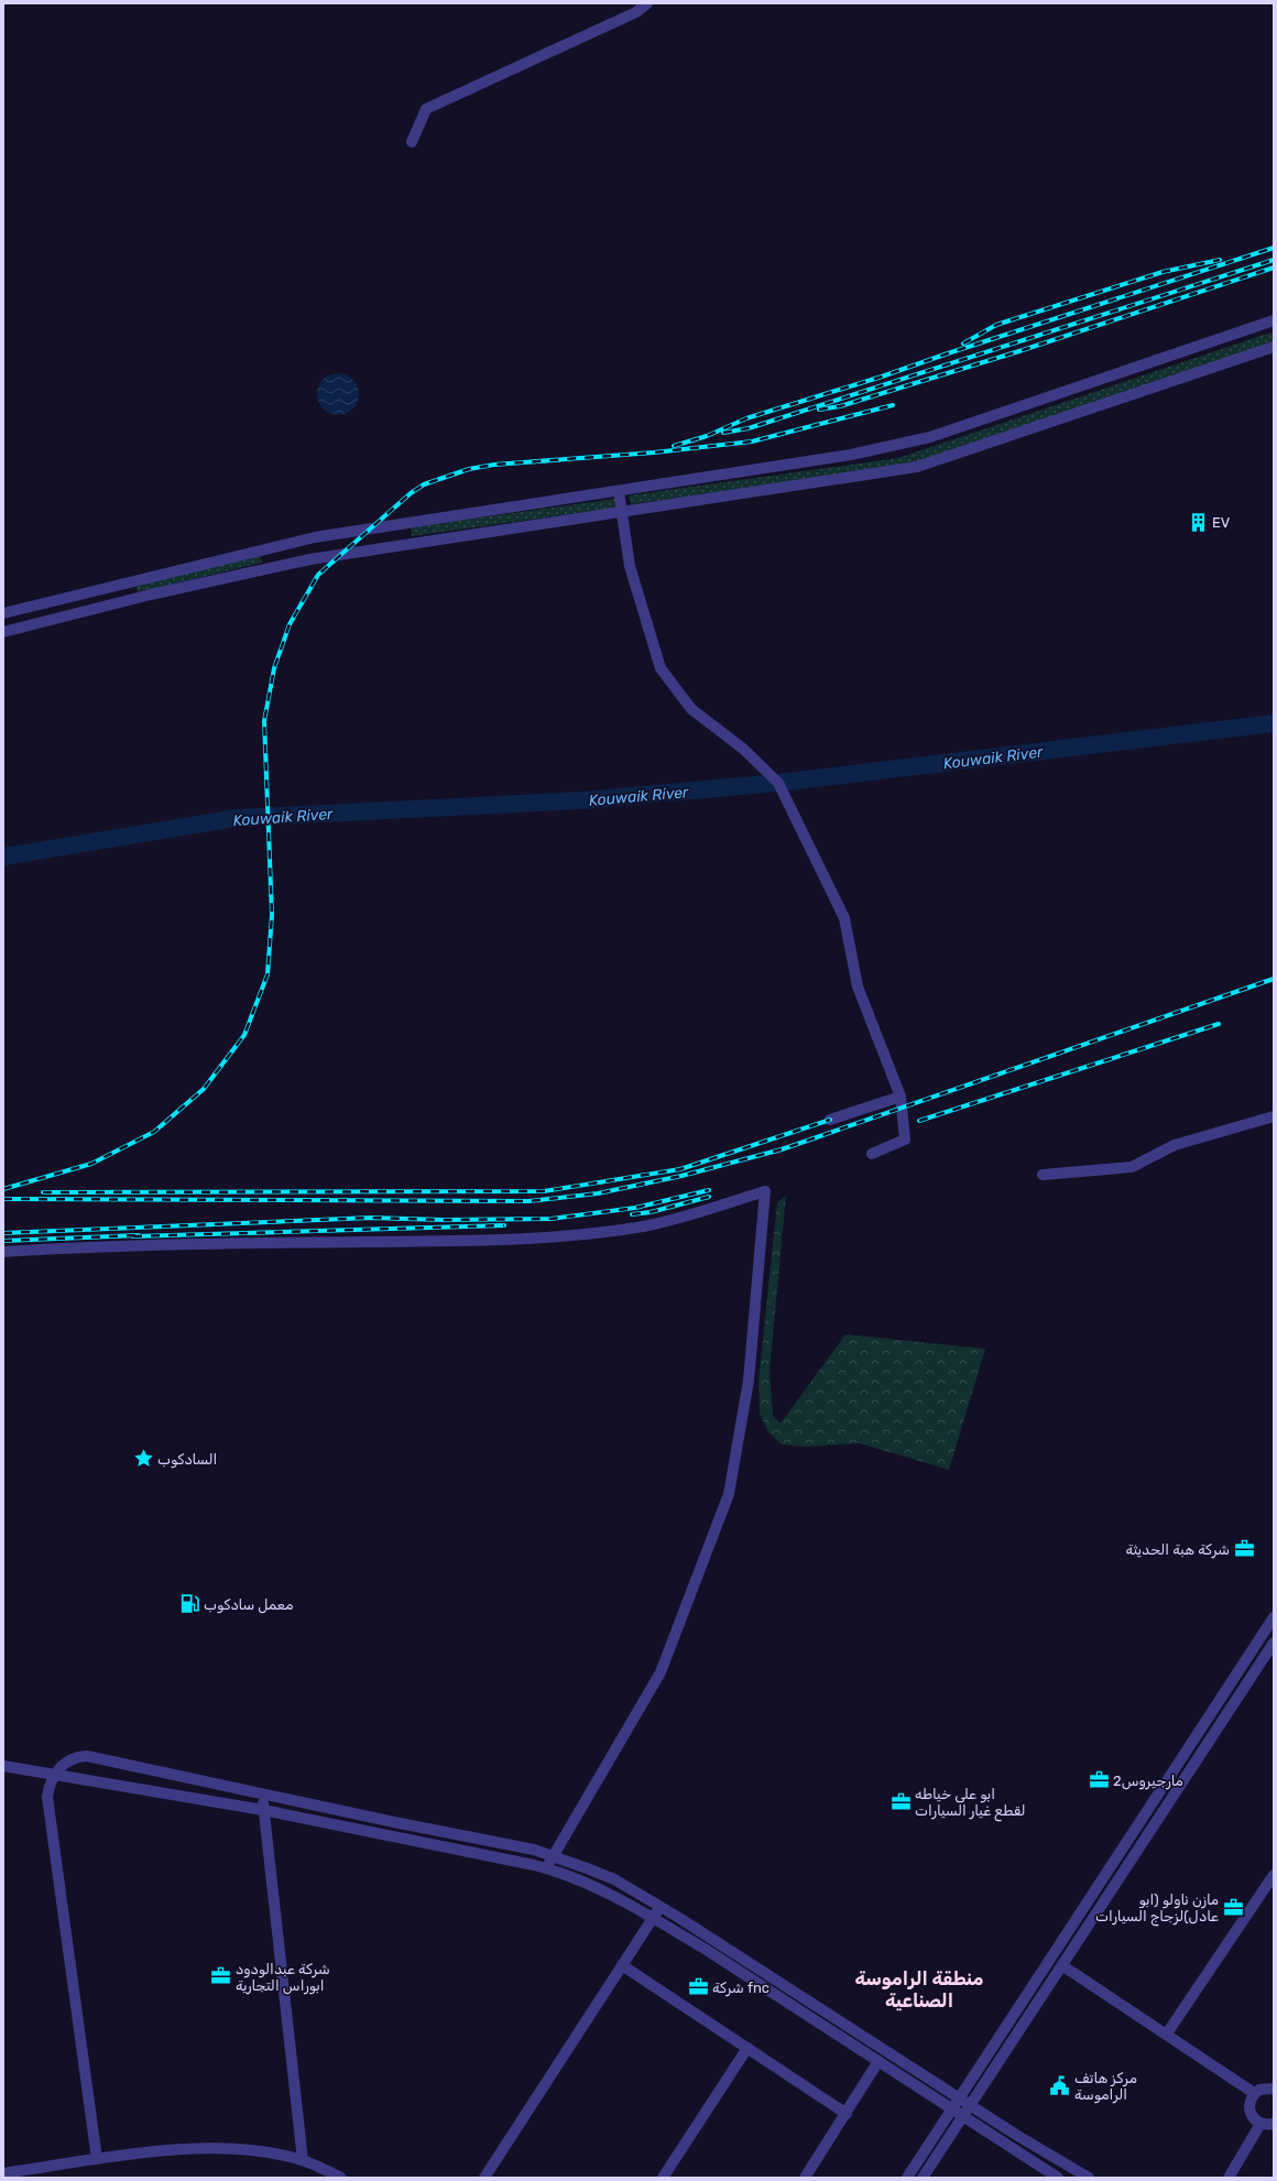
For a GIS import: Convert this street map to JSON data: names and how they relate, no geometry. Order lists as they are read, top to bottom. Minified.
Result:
{"districts":["منطقة الراموسة الصناعية"],"water":["Kouwaik River"],"places":{"building":["EV"],"place":["السادكوب"],"office":["شركة هبة الحديثة","مارجيروس2","ابو علي خياطه لقطع غيار السيارات","مازن ناولو (ابو عادل)لزجاج السيارات","شركة عبدالودود ابوراس التجارية","شركة fnc"],"fuel station":["معمل سادكوب"],"public building":["مركز هاتف الراموسة"]}}
